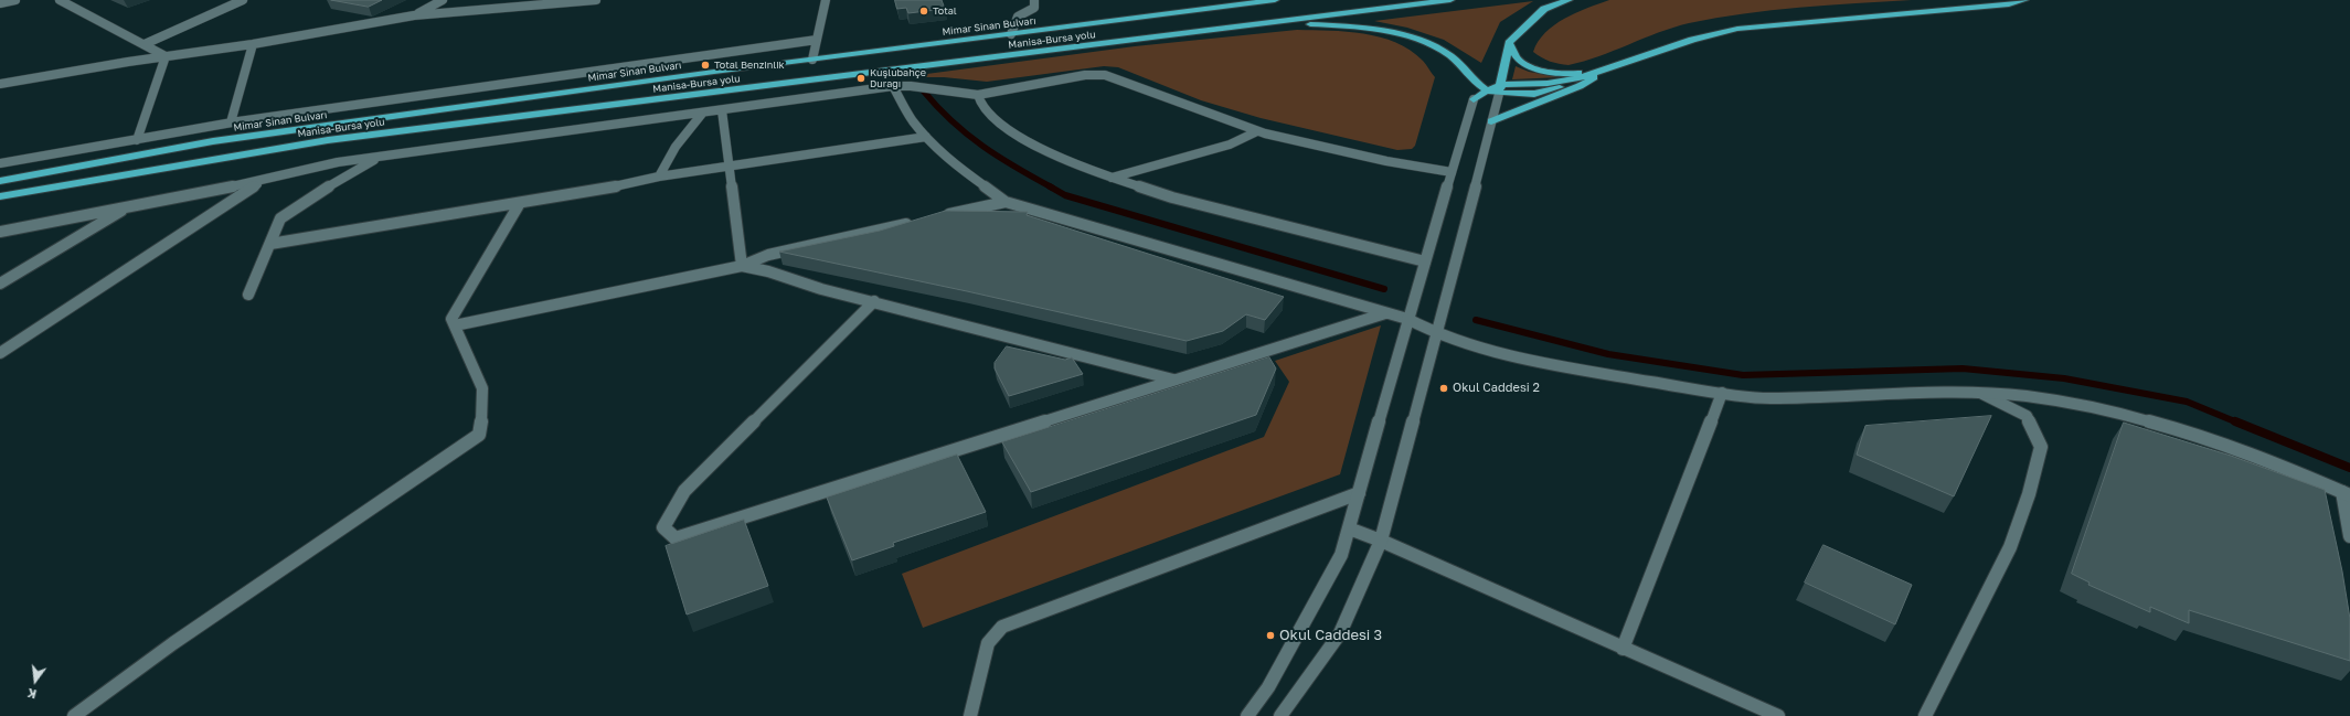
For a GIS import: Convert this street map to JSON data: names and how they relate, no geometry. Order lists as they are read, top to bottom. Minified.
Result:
{"streets":{"highway":["Mimar Sinan Bulvarı","Manisa-Bursa yolu"]},"places":["Total","Total Benzinlik","Kuşlubahçe Durağı","Okul Caddesi 2","Okul Caddesi 3"],"north":"bottom"}
